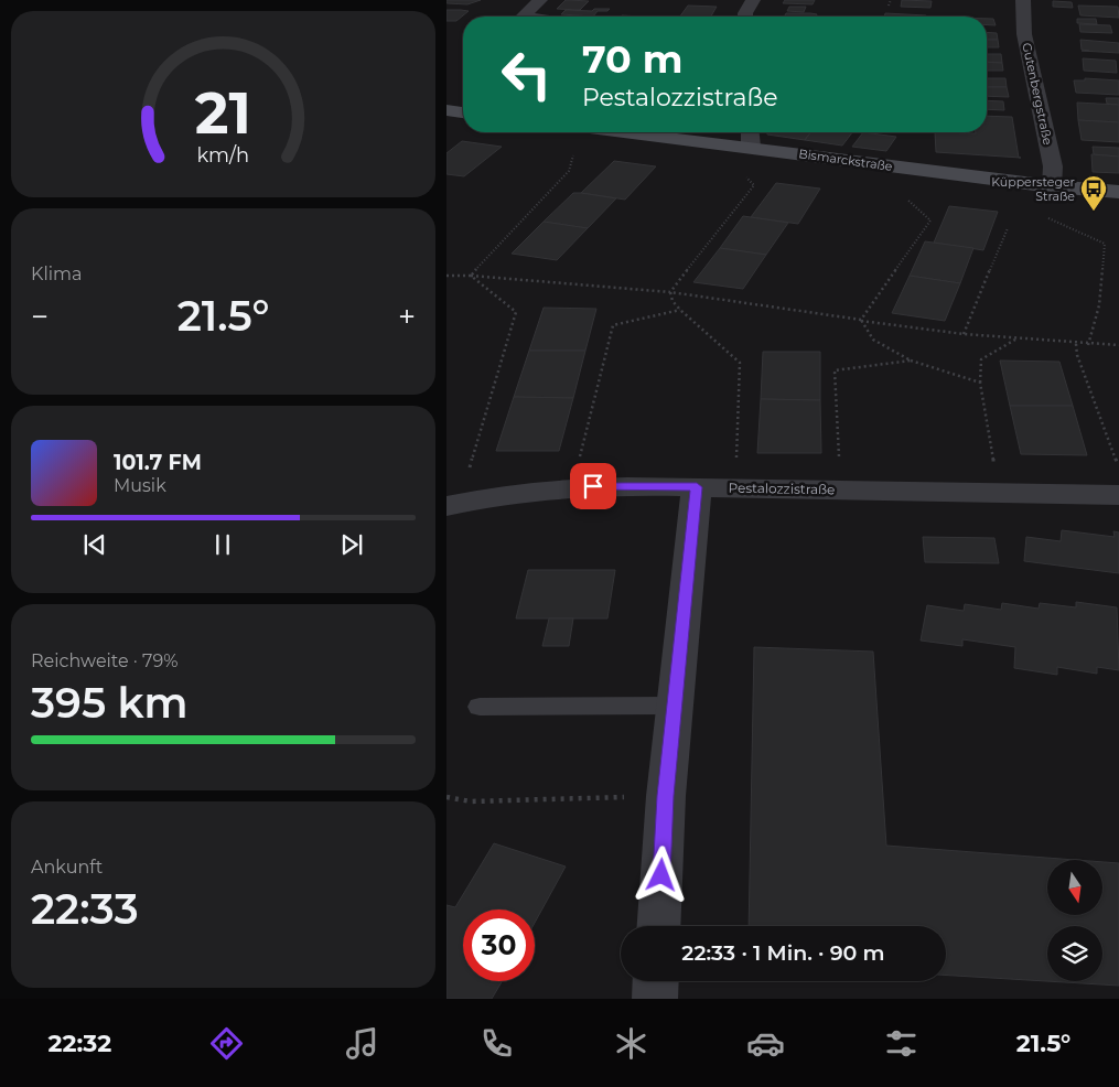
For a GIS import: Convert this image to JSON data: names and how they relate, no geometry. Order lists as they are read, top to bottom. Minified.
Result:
{"streets":{"main road":["Bismarckstraße"],"street":["Gutenbergstraße","Pestalozzistraße"]},"crossings":[["Gutenbergstraße","Bismarckstraße"]],"places":{"bus stop":["Küppersteger Straße"]},"north":"bottom","page":{"turn":["70 m","Pestalozzistraße"],"tile":["Klima",["Reichweite · 79%","395 km"],["Ankunft","22:33"]],"heat":["−","21.5°","+"],"song":["101.7 FM","Musik"],"limit":"30","trip":"22:33 · 1 Min. · 90 m","tabs":["22:32","21.5°"],"gauge":["21","km/h"]}}
